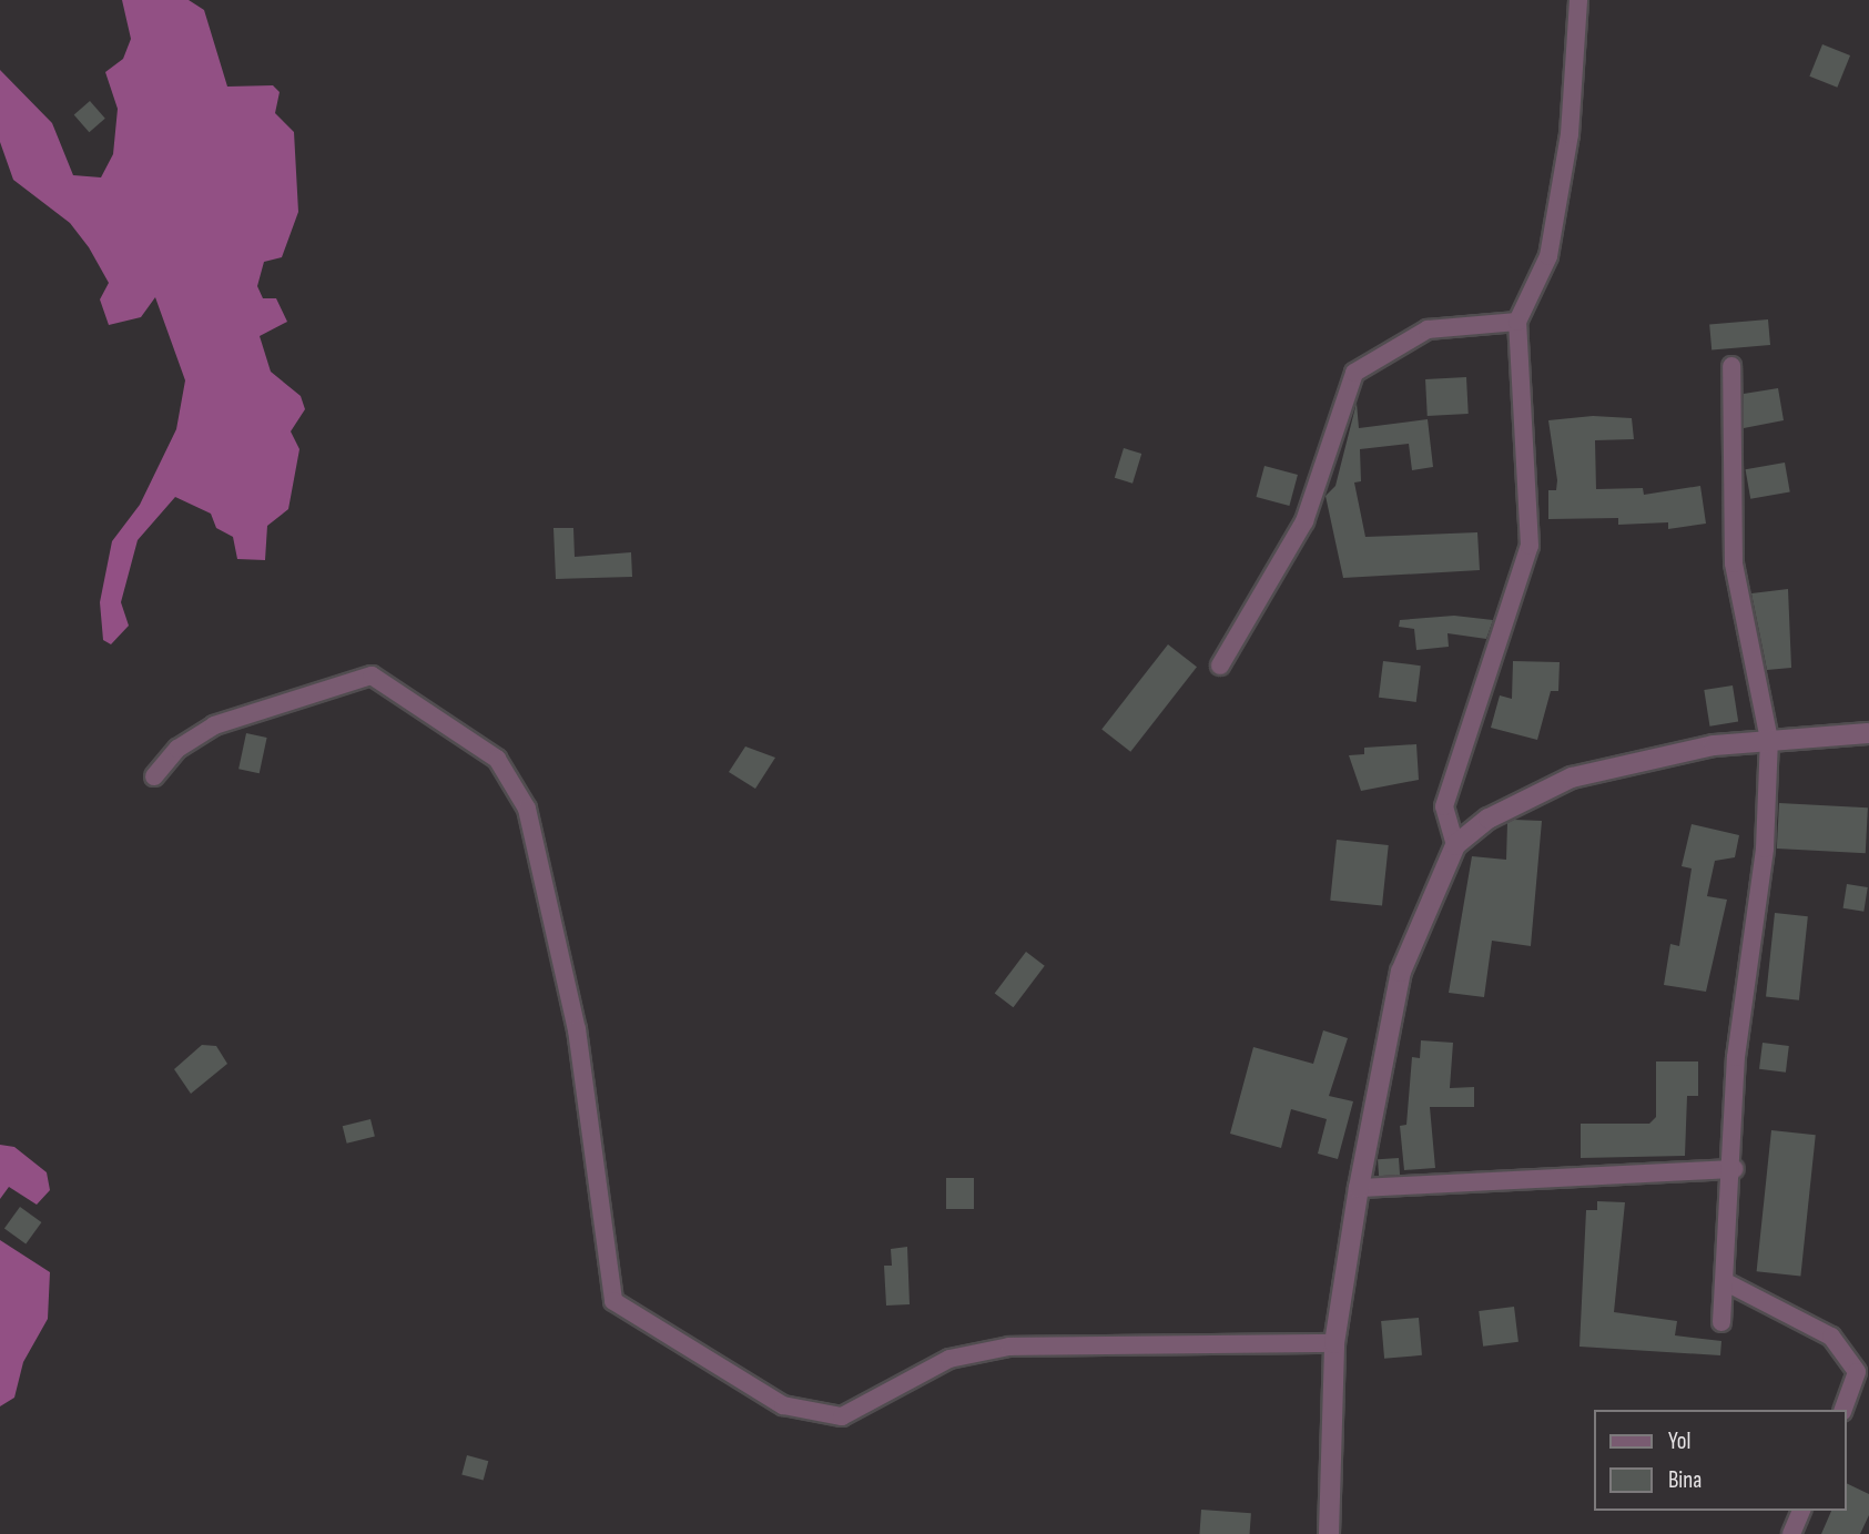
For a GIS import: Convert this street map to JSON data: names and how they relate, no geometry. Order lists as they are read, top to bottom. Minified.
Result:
{"legend":["Yol","Bina"]}
